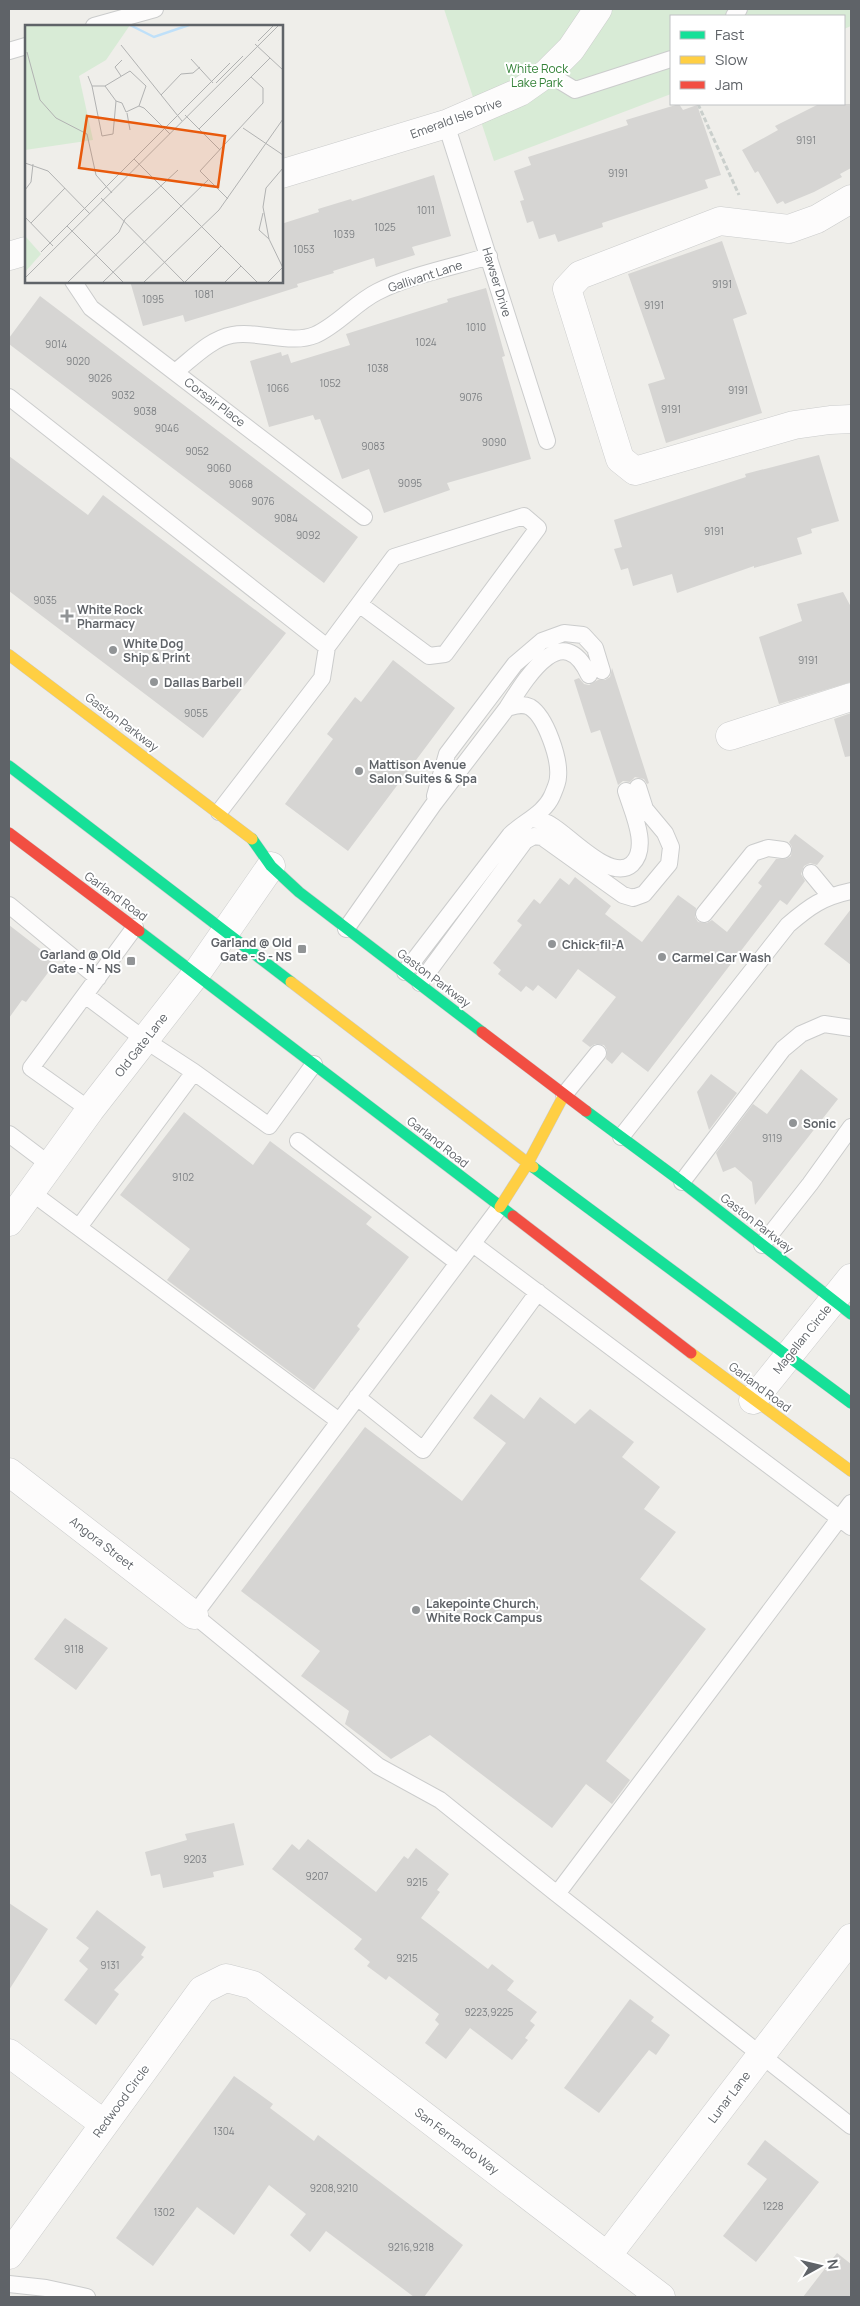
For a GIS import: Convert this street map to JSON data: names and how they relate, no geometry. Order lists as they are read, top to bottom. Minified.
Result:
{"streets":{"main road":["Gaston Parkway","Garland Road"],"street":["Emerald Isle Drive","Old Gate Lane","Magellan Circle","Angora Street","Lunar Lane","Redwood Circle","San Fernando Way"],"lane":["Gallivant Lane","Hawser Drive","Corsair Place"]},"crossings":[["Emerald Isle Drive","Hawser Drive"],["Gallivant Lane","Hawser Drive"],["Gallivant Lane","Corsair Place"],["Gaston Parkway","Old Gate Lane"],["Gaston Parkway","Magellan Circle"],["Garland Road","Old Gate Lane"],["Garland Road","Magellan Circle"],["Lunar Lane","San Fernando Way"],["Redwood Circle","San Fernando Way"]],"parks":["White Rock Lake Park"],"places":{"health":["White Rock Pharmacy"],"other":["White Dog Ship & Print","Dallas Barbell","Mattison Avenue Salon Suites & Spa","Chick-fil-A","Carmel Car Wash","Sonic","Lakepointe Church, White Rock Campus"],"transit":["Garland @ Old Gate - S - NS","Garland @ Old Gate - N - NS"]},"house_numbers":["9191","9191","1011","1025","1039","1053","9191","1081","1095","9191","1010","1024","9014","9020","1038","9026","1052","1066","9191","9032","9076","9191","9038","9046","9090","9083","9052","9060","9095","9068","9076","9084","9191","9092","9035","9191","9055","9119","9102","9118","9203","9207","9215","9215","9131","9223,9225","1304","9208,9210","1228","1302","9216,9218"],"legend":["Fast","Slow","Jam"],"north":"right"}
